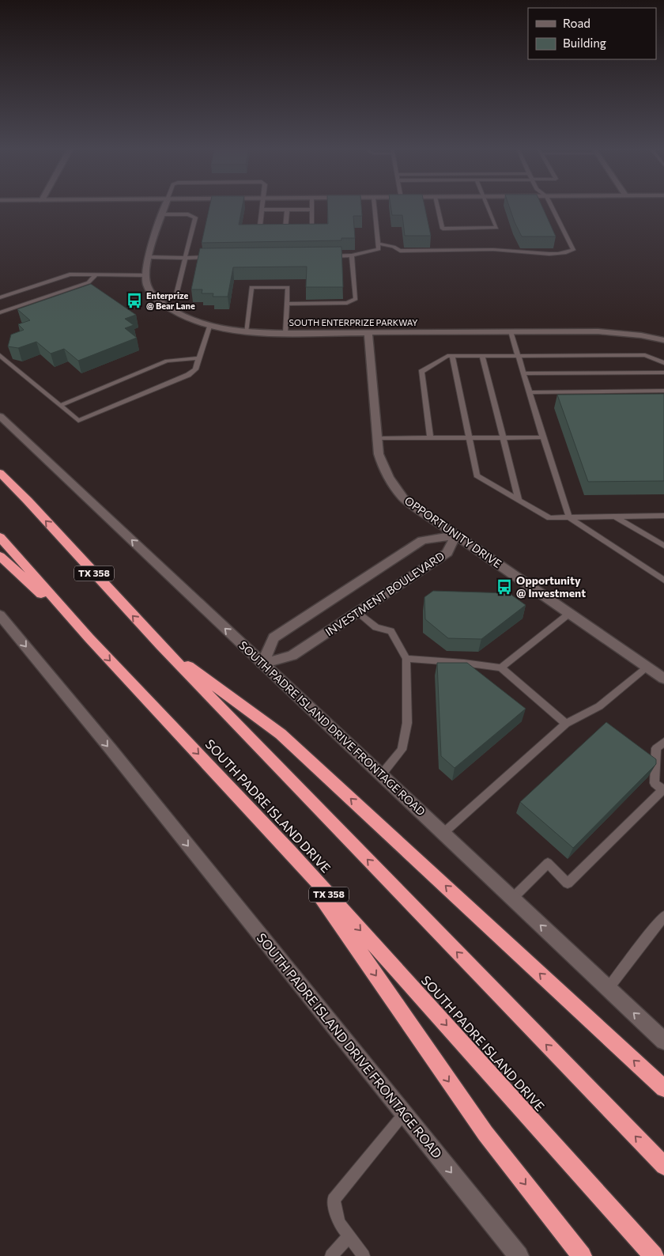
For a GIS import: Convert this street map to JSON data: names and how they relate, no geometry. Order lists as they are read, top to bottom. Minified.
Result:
{"streets":{"highway":["TX 358","SOUTH PADRE ISLAND DRIVE"],"street":["SOUTH ENTERPRIZE PARKWAY","OPPORTUNITY DRIVE","INVESTMENT BOULEVARD","SOUTH PADRE ISLAND DRIVE FRONTAGE ROAD"]},"crossings":[["SOUTH ENTERPRIZE PARKWAY","OPPORTUNITY DRIVE"],["OPPORTUNITY DRIVE","INVESTMENT BOULEVARD"],["INVESTMENT BOULEVARD","SOUTH PADRE ISLAND DRIVE FRONTAGE ROAD"]],"places":{"bus stop":["Enterprize @ Bear Lane","Opportunity @ Investment"]},"legend":["Road","Building"]}
